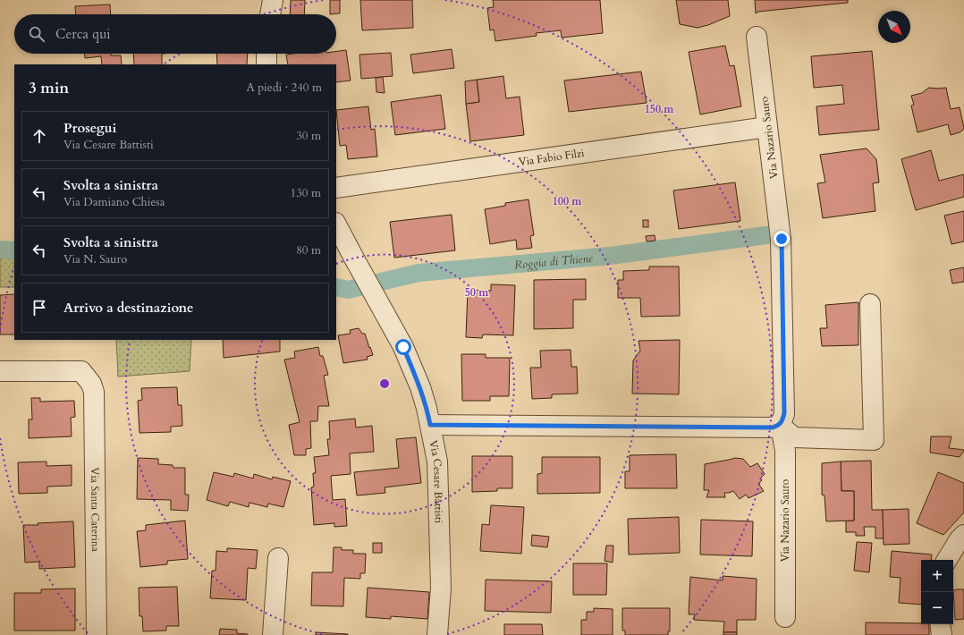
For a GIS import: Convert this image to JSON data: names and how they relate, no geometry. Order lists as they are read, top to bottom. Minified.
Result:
{"streets":{"street":["Via Nazario Sauro","Via Fabio Filzi","Via Cesare Battisti","Via Santa Caterina"]},"crossings":[["Via Nazario Sauro","Via Fabio Filzi"]],"water":["Roggia di Thiene"],"north":"bottom right","page":{"search":"Cerca qui","heading":["3 min","A piedi · 240 m"],"list":[["Prosegui","Via Cesare Battisti","30 m"],["Svolta a sinistra","Via Damiano Chiesa","130 m"],["Svolta a sinistra","Via N. Sauro","80 m"],"Arrivo a destinazione"],"map_buttons":["+","−"]},"rings":["150 m","100 m","50 m"]}
